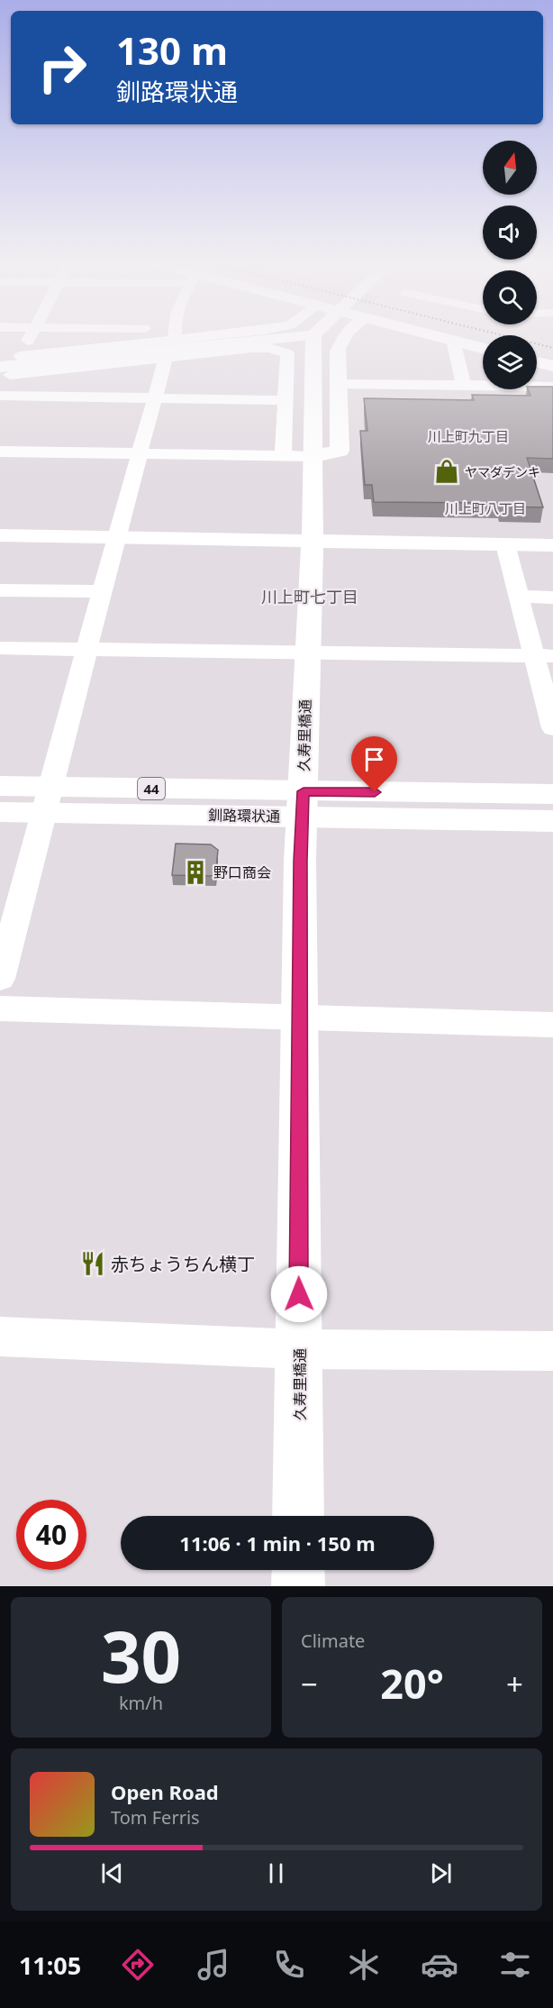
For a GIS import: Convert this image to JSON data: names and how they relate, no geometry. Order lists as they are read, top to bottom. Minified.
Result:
{"streets":{"main road":["久寿里橋通","44","釧路環状通"]},"crossings":[["久寿里橋通","釧路環状通"]],"districts":["川上町九丁目","川上町八丁目","川上町七丁目"],"places":{"shop":["ヤマダデンキ"],"building":["野口商会"],"restaurant":["赤ちょうちん横丁"]},"north":"top","page":{"turn":["130 m","釧路環状通"],"limit":"40","trip":"11:06 · 1 min · 150 m","tile":[["30","km/h"],"Climate"],"heat":["−","20°","+"],"song":["Open Road","Tom Ferris"],"tabs":"11:05"}}
